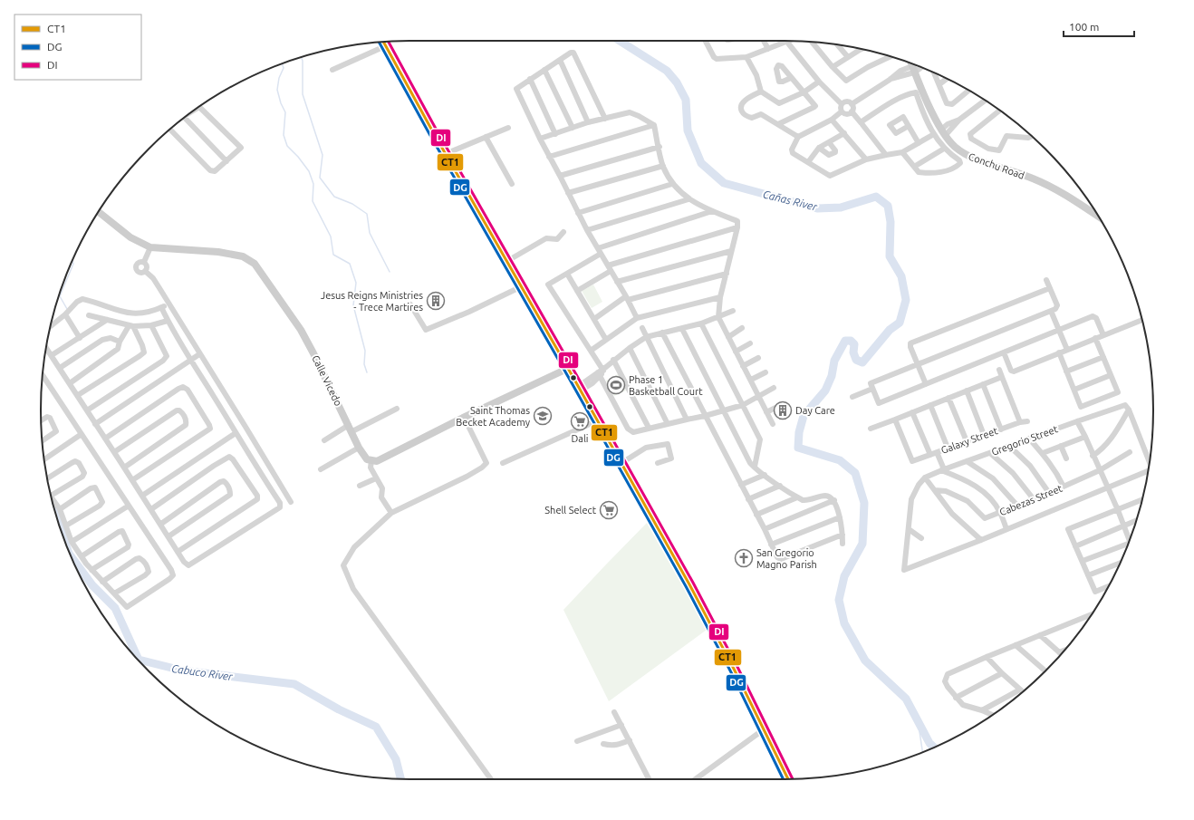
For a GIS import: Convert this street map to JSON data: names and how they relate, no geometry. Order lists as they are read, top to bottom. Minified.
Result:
{"streets":{"street":["Conchu Road","Calle Vicedo","Galaxy Street","Gregorio Street","Cabezas Street"]},"water":["Cañas River","Cabuco River"],"places":{"building":["Jesus Reigns Ministries - Trece Martires","Day Care"],"sports":["Phase 1 Basketball Court"],"school or university":["Saint Thomas Becket Academy"],"supermarket":["Dali","Shell Select"],"church":["San Gregorio Magno Parish"]},"lines":["transit line DI","transit line CT1","transit line DG"],"legend":["CT1","DG","DI"],"scale_bar":"100 m"}
